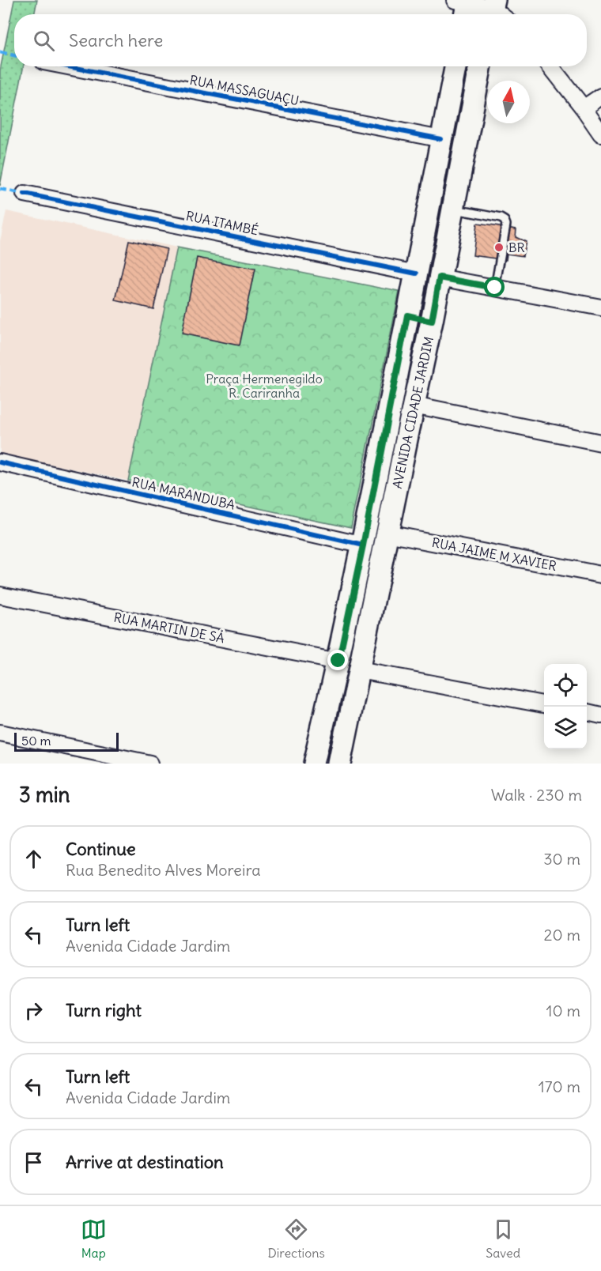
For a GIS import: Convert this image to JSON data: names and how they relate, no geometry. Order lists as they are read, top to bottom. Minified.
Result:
{"streets":{"main road":["AVENIDA CIDADE JARDIM"],"street":["RUA MASSAGUAÇU","RUA ITAMBÉ","RUA MARANDUBA","RUA JAIME M XAVIER","RUA MARTIN DE SÁ"]},"crossings":[["RUA MASSAGUAÇU","AVENIDA CIDADE JARDIM"],["RUA ITAMBÉ","AVENIDA CIDADE JARDIM"],["AVENIDA CIDADE JARDIM","RUA MARANDUBA"],["AVENIDA CIDADE JARDIM","RUA JAIME M XAVIER"],["AVENIDA CIDADE JARDIM","RUA MARTIN DE SÁ"]],"parks":["Praça Hermenegildo R. Cariranha"],"places":["BR"],"scale_bar":"50 m","north":"top","page":{"search":"Search here","scale":"50 m","heading":["3 min","Walk · 230 m"],"list":[["Continue","Rua Benedito Alves Moreira","30 m"],["Turn left","Avenida Cidade Jardim","20 m"],["Turn right","10 m"],["Turn left","Avenida Cidade Jardim","170 m"],"Arrive at destination"],"nav":["Map","Directions","Saved"]}}
